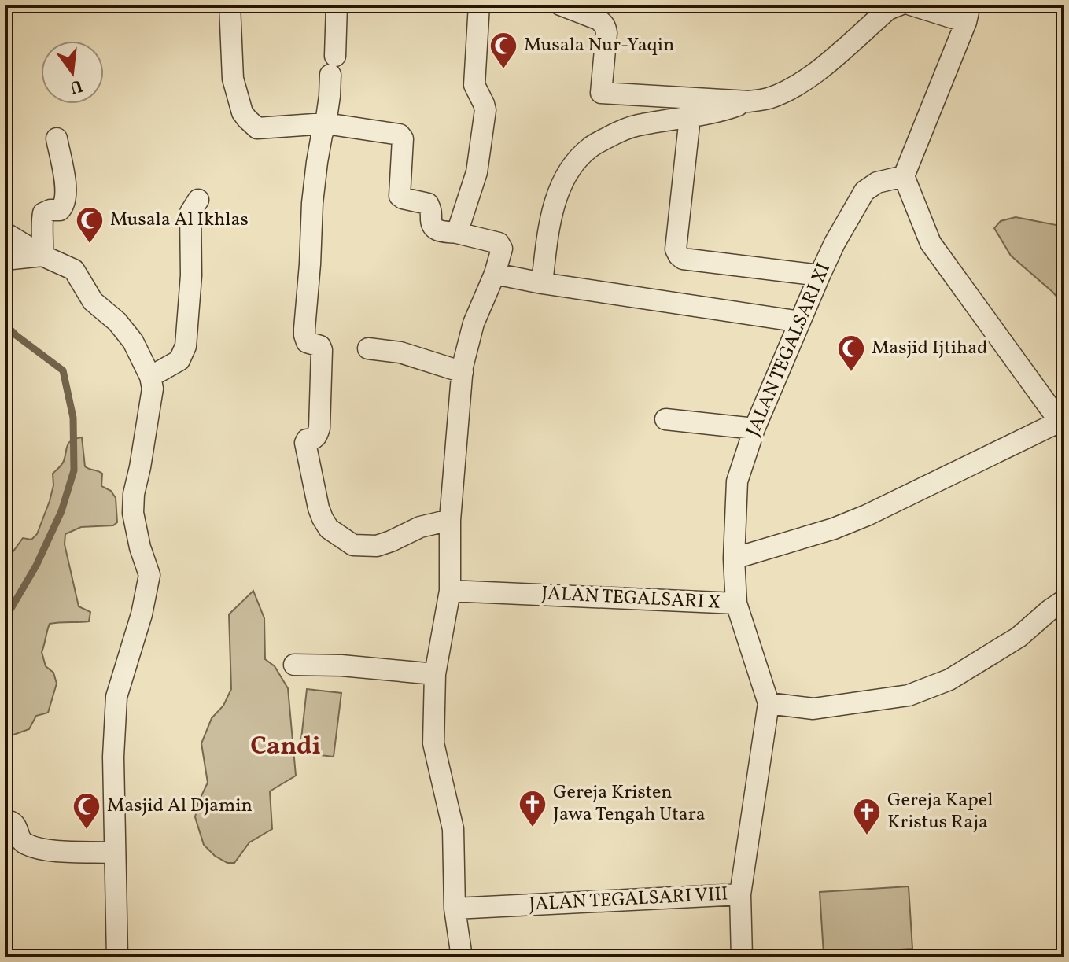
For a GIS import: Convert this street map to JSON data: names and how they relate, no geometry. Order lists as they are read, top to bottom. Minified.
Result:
{"streets":{"street":["JALAN TEGALSARI XI","JALAN TEGALSARI X","JALAN TEGALSARI VIII"]},"crossings":[["JALAN TEGALSARI XI","JALAN TEGALSARI X"]],"districts":["Candi"],"places":{"mosque":["Musala Nur-Yaqin","Musala Al Ikhlas","Masjid Ijtihad","Masjid Al Djamin"],"church":["Gereja Kristen Jawa Tengah Utara","Gereja Kapel Kristus Raja"]},"north":"bottom"}
